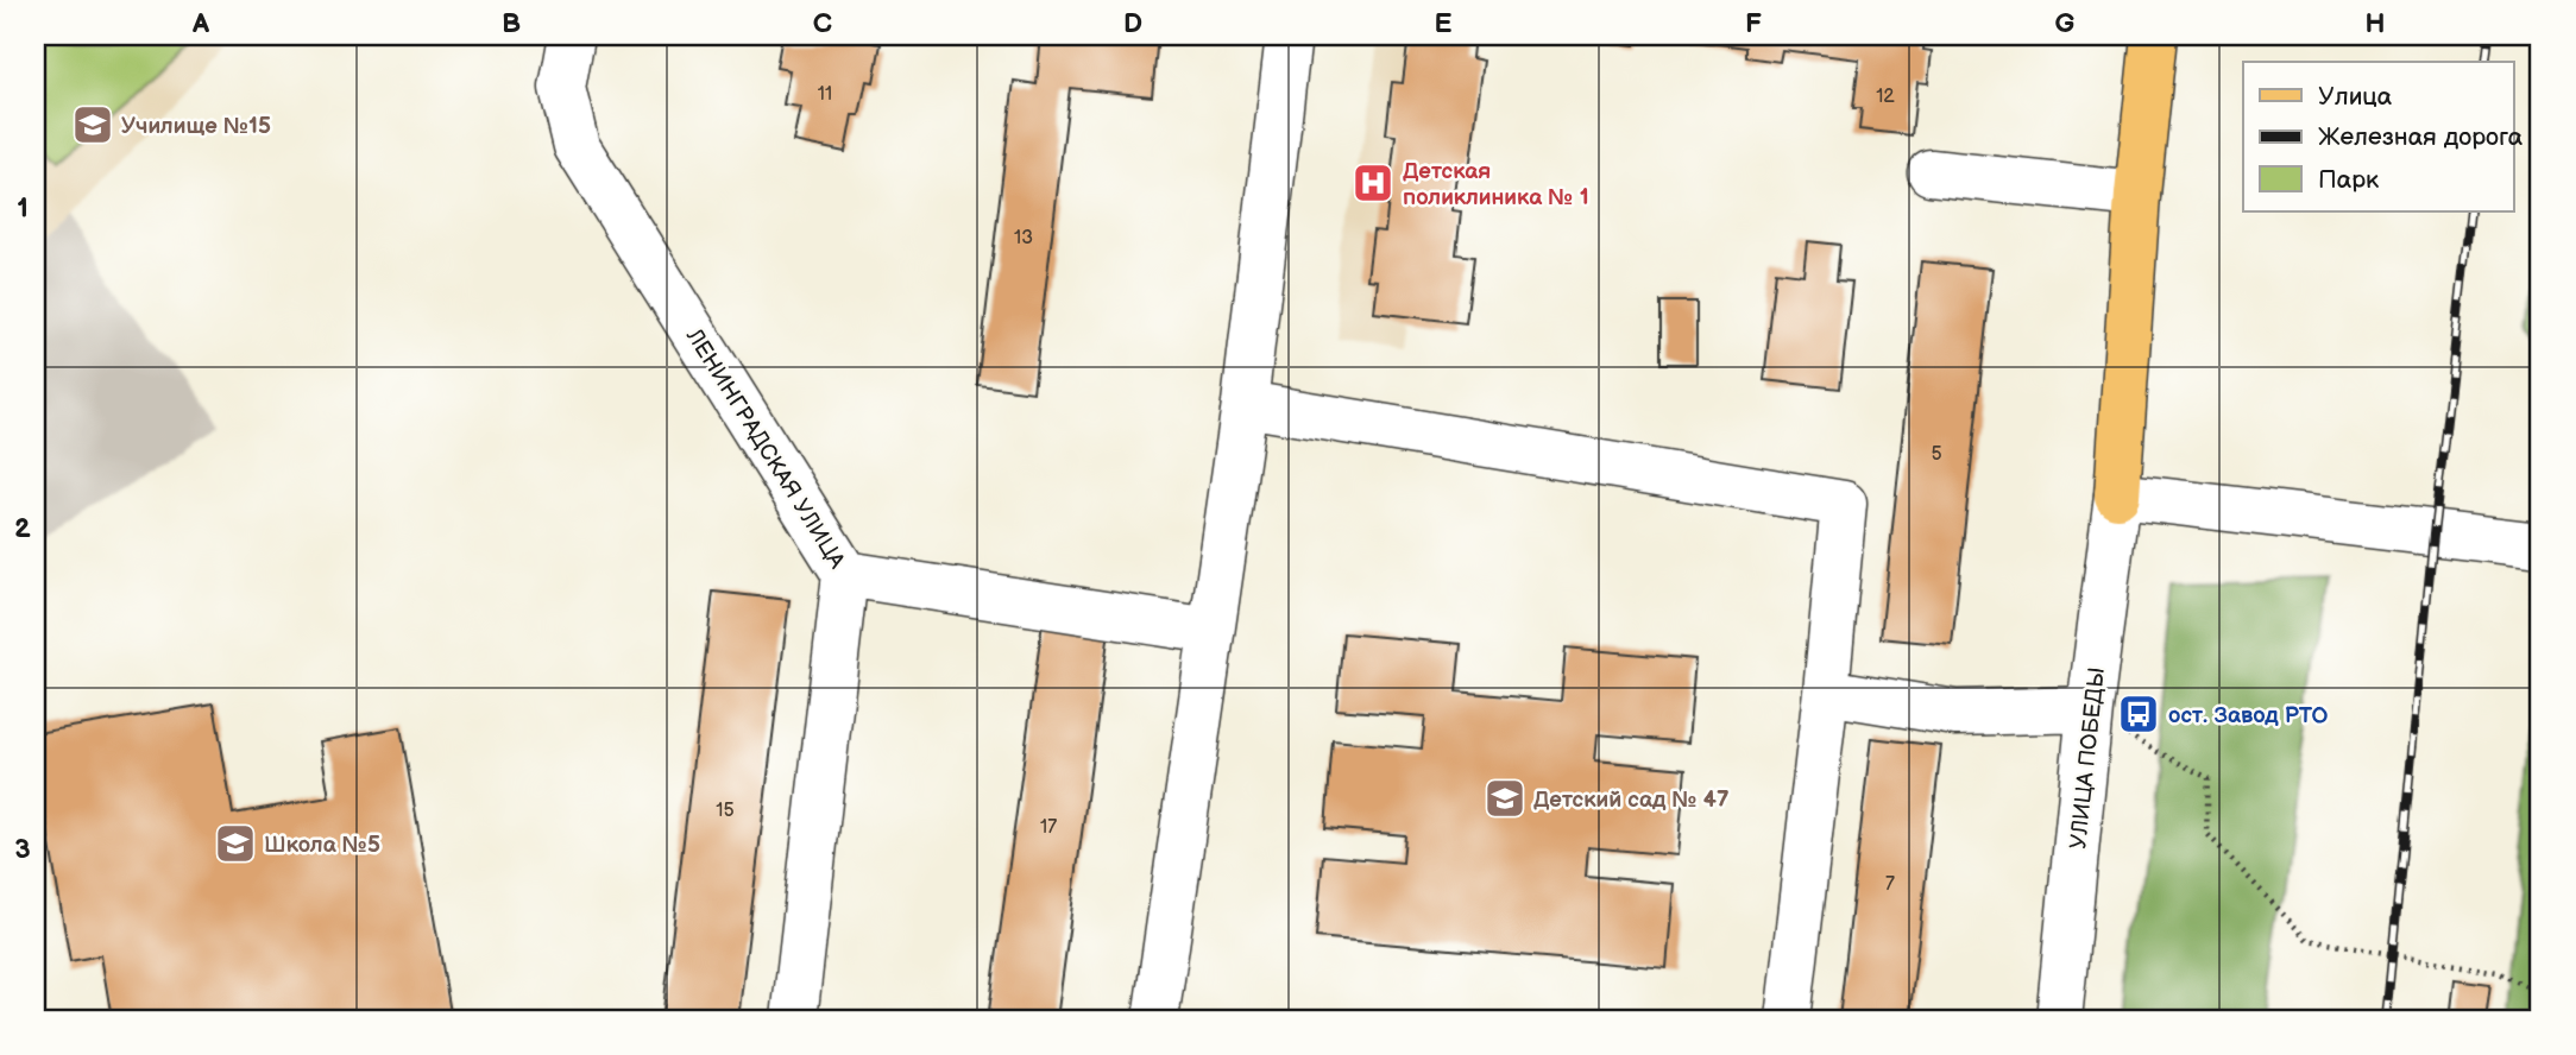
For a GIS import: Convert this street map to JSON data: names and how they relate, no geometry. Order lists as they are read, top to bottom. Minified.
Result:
{"streets":{"main road":["УЛИЦА ПОБЕДЫ"],"street":["ЛЕНИНГРАДСКАЯ УЛИЦА"]},"places":{"school or university":["Училище №15","Детский сад № 47","Школа №5"],"hospital":["Детская поликлиника № 1"],"bus stop":["ост. Завод РТО"]},"house_numbers":["11","12","13","5","15","17","7"],"legend":["Улица","Железная дорога","Парк"],"grid":{"columns":["A","B","C","D","E","F","G","H"],"rows":["1","2","3"]}}
